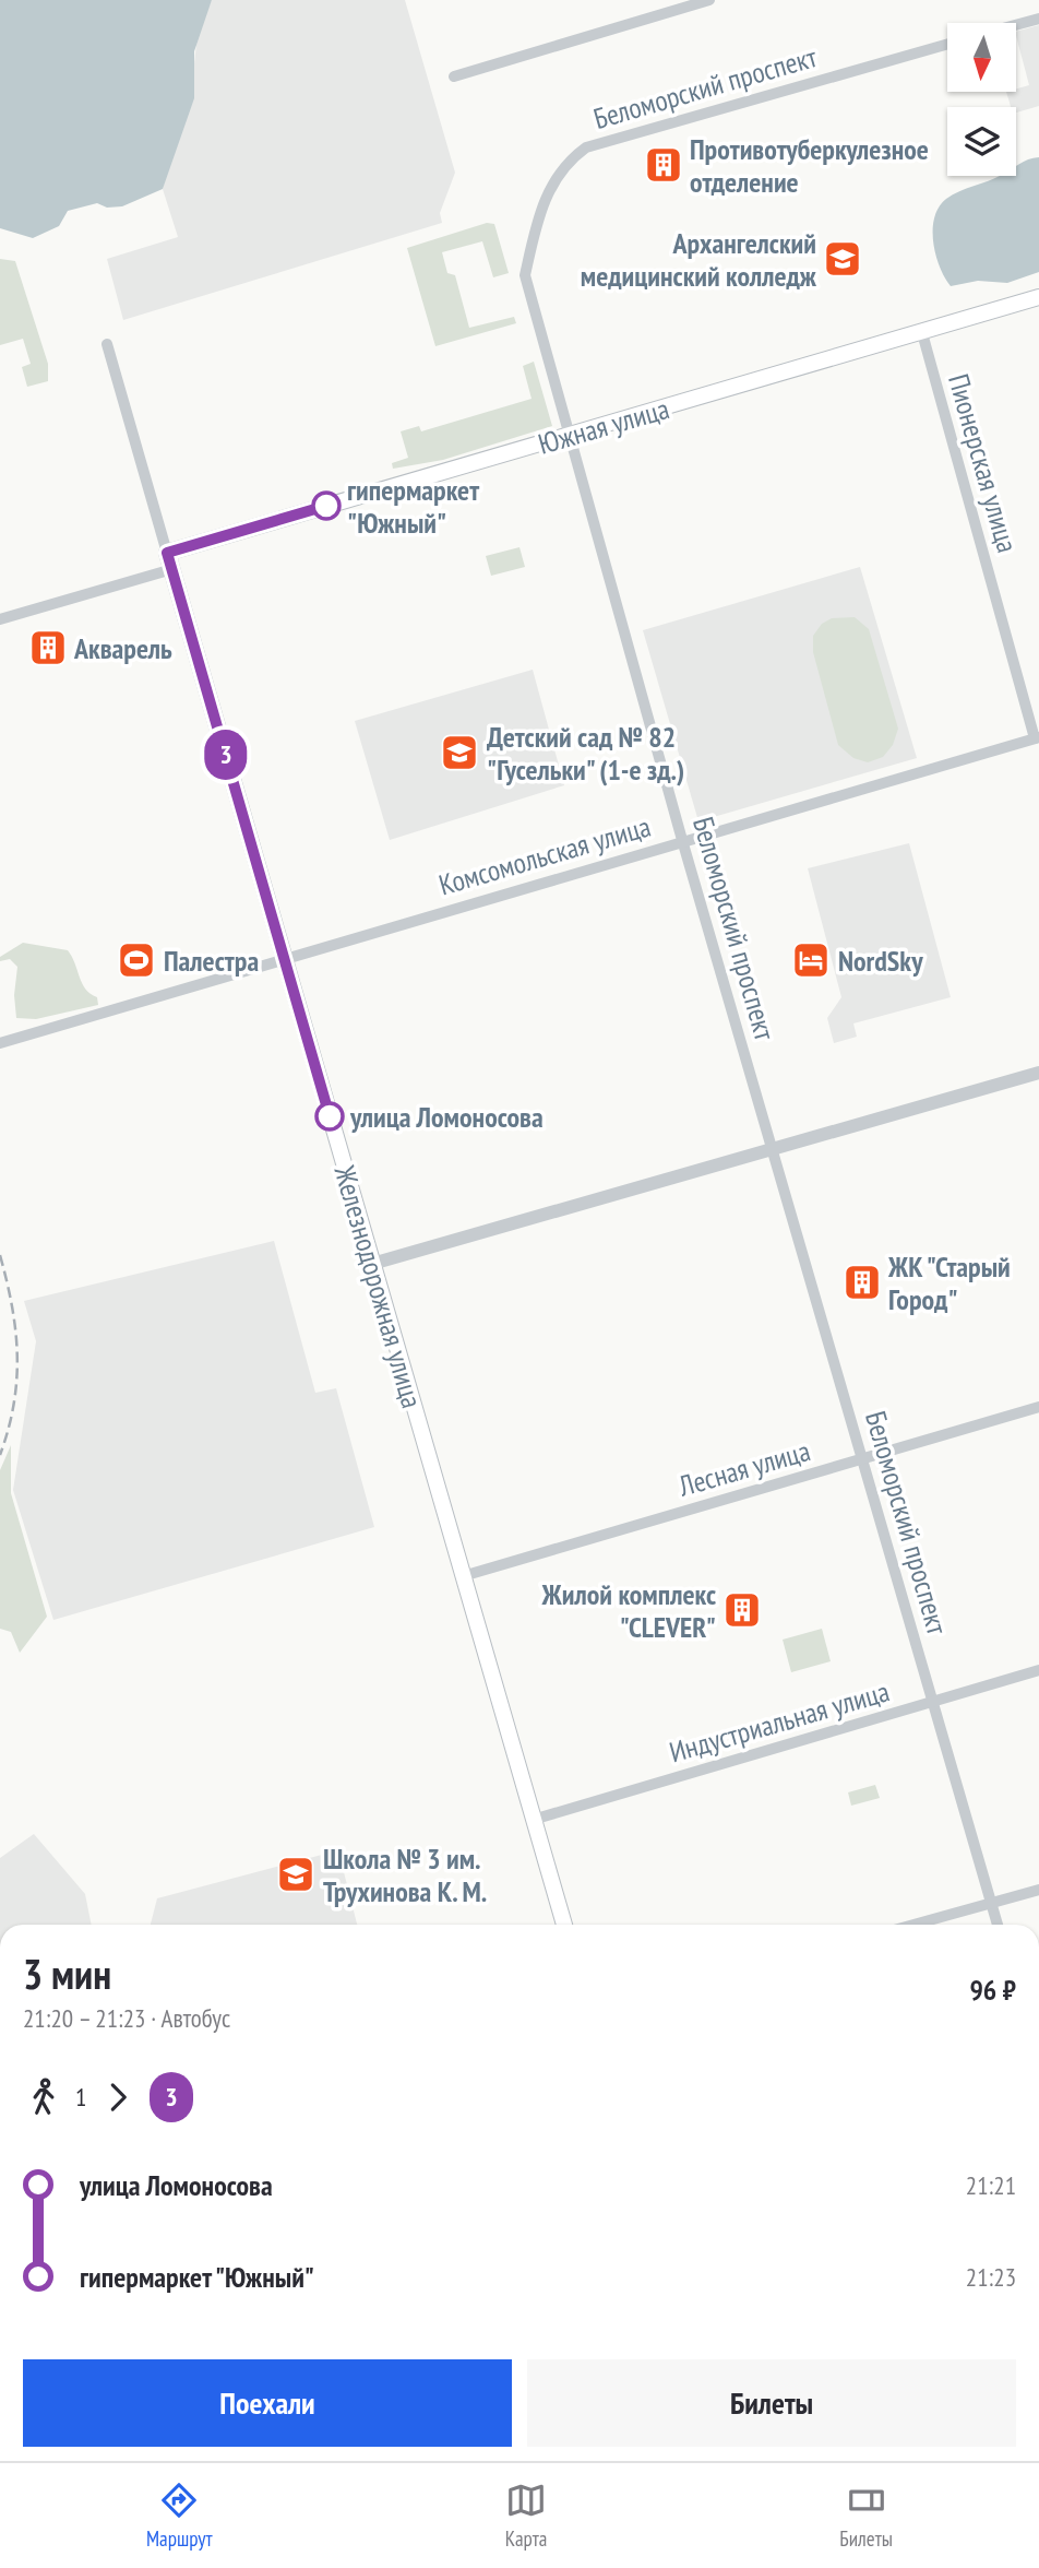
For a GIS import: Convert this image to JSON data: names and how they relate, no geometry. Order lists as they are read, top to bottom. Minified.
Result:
{"streets":{"main road":["Южная улица","Железнодорожная улица"],"street":["Беломорский проспект","Пионерская улица","Комсомольская улица","Лесная улица","Индустриальная улица"]},"crossings":[["Беломорский проспект","Южная улица"],["Беломорский проспект","Комсомольская улица"],["Беломорский проспект","Лесная улица"],["Беломорский проспект","Индустриальная улица"],["Южная улица","Пионерская улица"],["Южная улица","Железнодорожная улица"],["Пионерская улица","Комсомольская улица"],["Комсомольская улица","Железнодорожная улица"],["Железнодорожная улица","Лесная улица"],["Железнодорожная улица","Индустриальная улица"]],"places":{"building":["Противотуберкулезное отделение","Акварель","ЖК \"Старый Город\"","Жилой комплекс \"СLEVER\""],"school or university":["Архангелский медицинский колледж","Детский сад № 82 \"Гусельки\" (1-е зд.)","Школа № 3 им. Трухинова К. М."],"other":["гипермаркет \"Южный\"","улица Ломоносова"],"sports":["Палестра"],"hotel":["NordSky"]},"lines":["bus line 3"],"north":"bottom","page":{"on_map":"3","heading":["3 мин","21:20 – 21:23 · Автобус","96 ₽"],"legs":["1","3"],"list":[{"name":"улица Ломоносова","value":"21:21"},{"name":"гипермаркет \"Южный\"","value":"21:23"}],"buttons":["Поехали","Билеты"],"tabs":["Маршрут","Карта","Билеты"]}}
